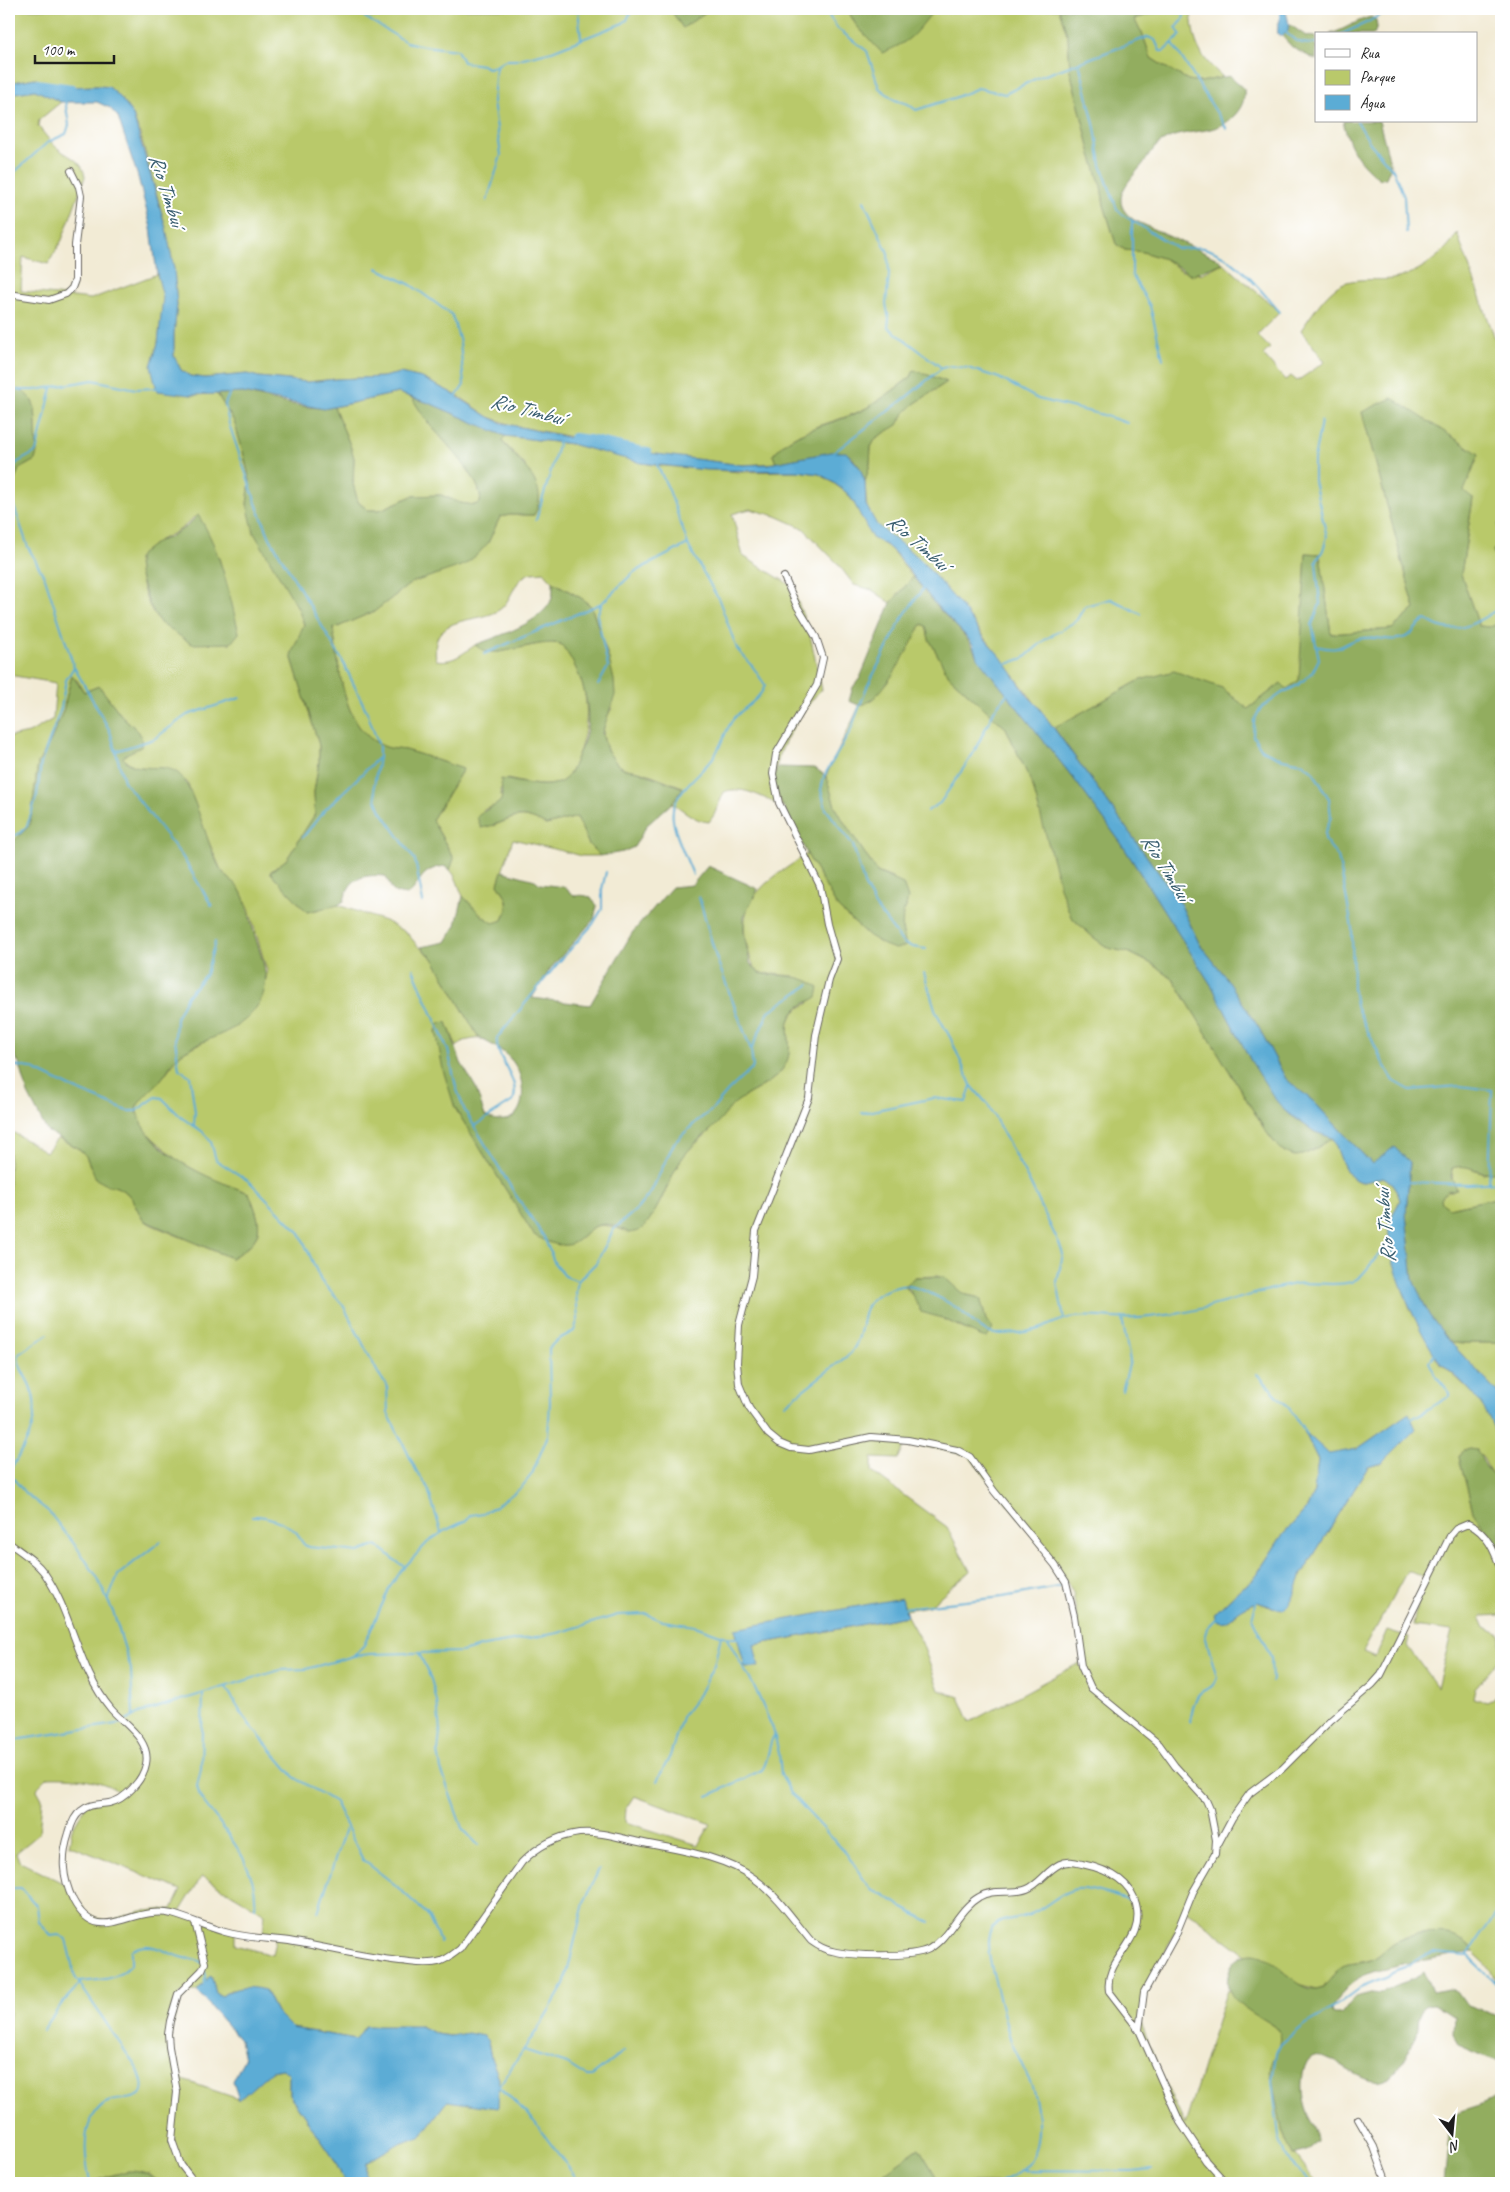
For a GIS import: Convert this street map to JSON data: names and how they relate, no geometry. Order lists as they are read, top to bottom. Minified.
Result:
{"water":["Rio Timbuí"],"legend":["Rua","Parque","Água"],"scale_bar":"100 m","north":"bottom"}
